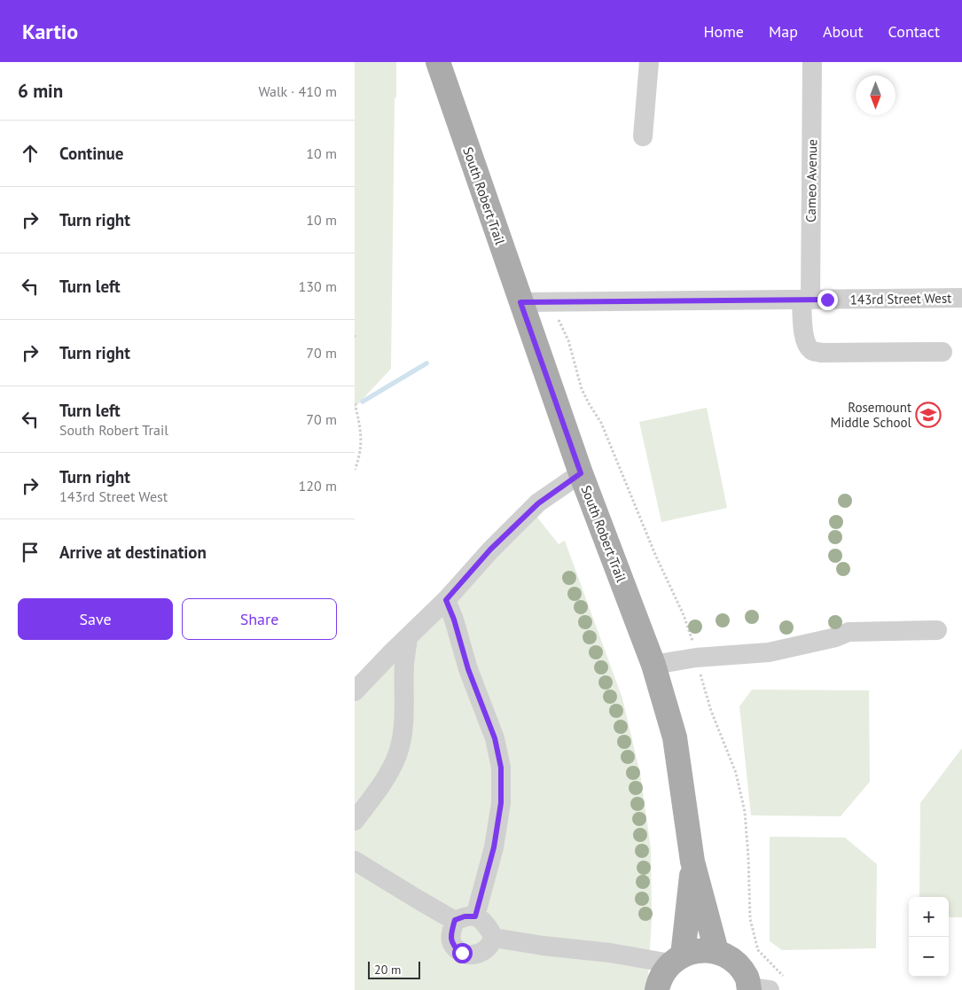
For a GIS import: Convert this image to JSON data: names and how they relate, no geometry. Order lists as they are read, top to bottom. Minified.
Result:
{"streets":{"main road":["South Robert Trail"],"street":["Cameo Avenue","143rd Street West"]},"crossings":[["Cameo Avenue","143rd Street West"],["South Robert Trail","143rd Street West"]],"places":{"school or university":["Rosemount Middle School"]},"scale_bar":"20 m","north":"bottom","page":{"header":"Kartio","nav":["Home","Map","About","Contact"],"heading":["6 min","Walk · 410 m"],"list":[["Continue","10 m"],["Turn right","10 m"],["Turn left","130 m"],["Turn right","70 m"],["Turn left","South Robert Trail","70 m"],["Turn right","143rd Street West","120 m"],"Arrive at destination"],"buttons":["Save","Share"],"map_buttons":["+","−"],"scale":"20 m"}}
